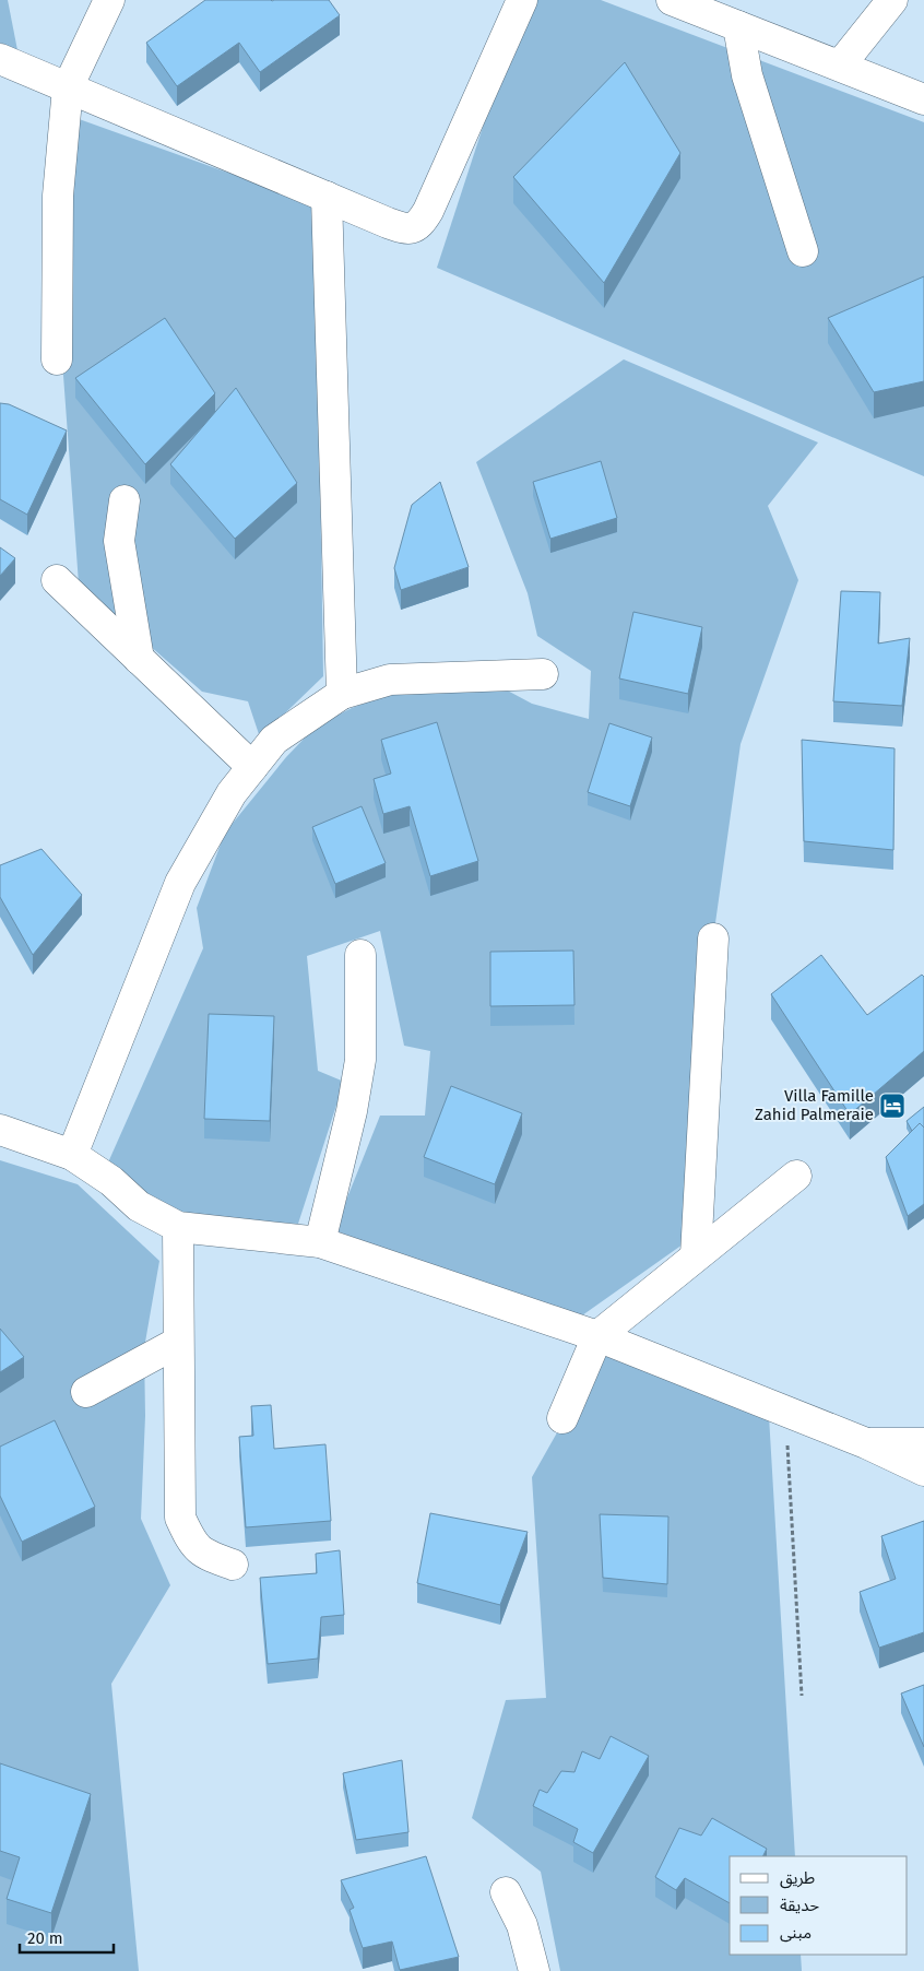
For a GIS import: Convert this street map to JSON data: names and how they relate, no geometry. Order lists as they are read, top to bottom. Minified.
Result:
{"places":{"hotel":["Villa Famille Zahid Palmeraie"]},"legend":["طريق","حديقة","مبنى"],"scale_bar":"20 m"}
